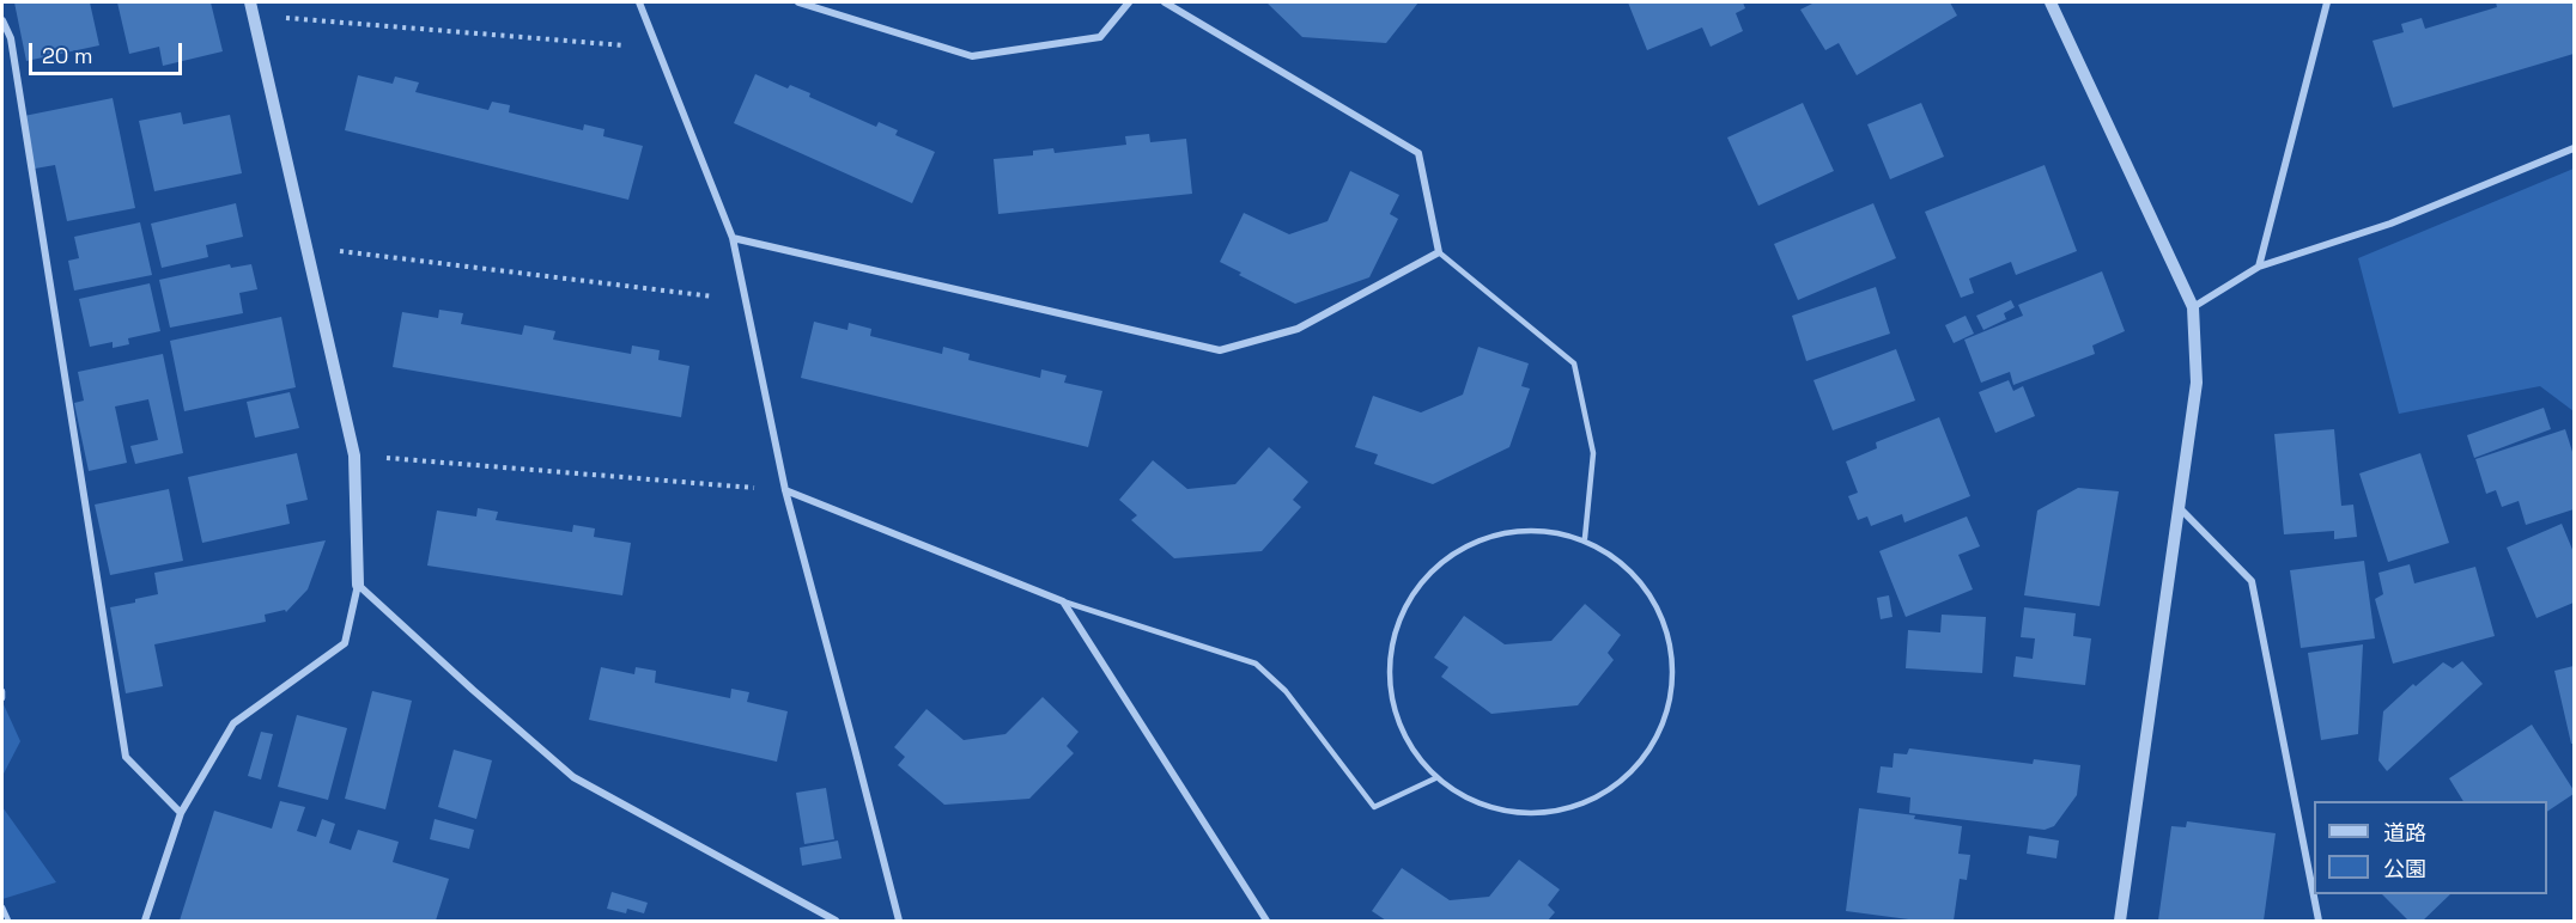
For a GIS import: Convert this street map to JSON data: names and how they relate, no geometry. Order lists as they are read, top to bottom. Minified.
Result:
{"legend":["道路","公園"],"scale_bar":"20 m"}
